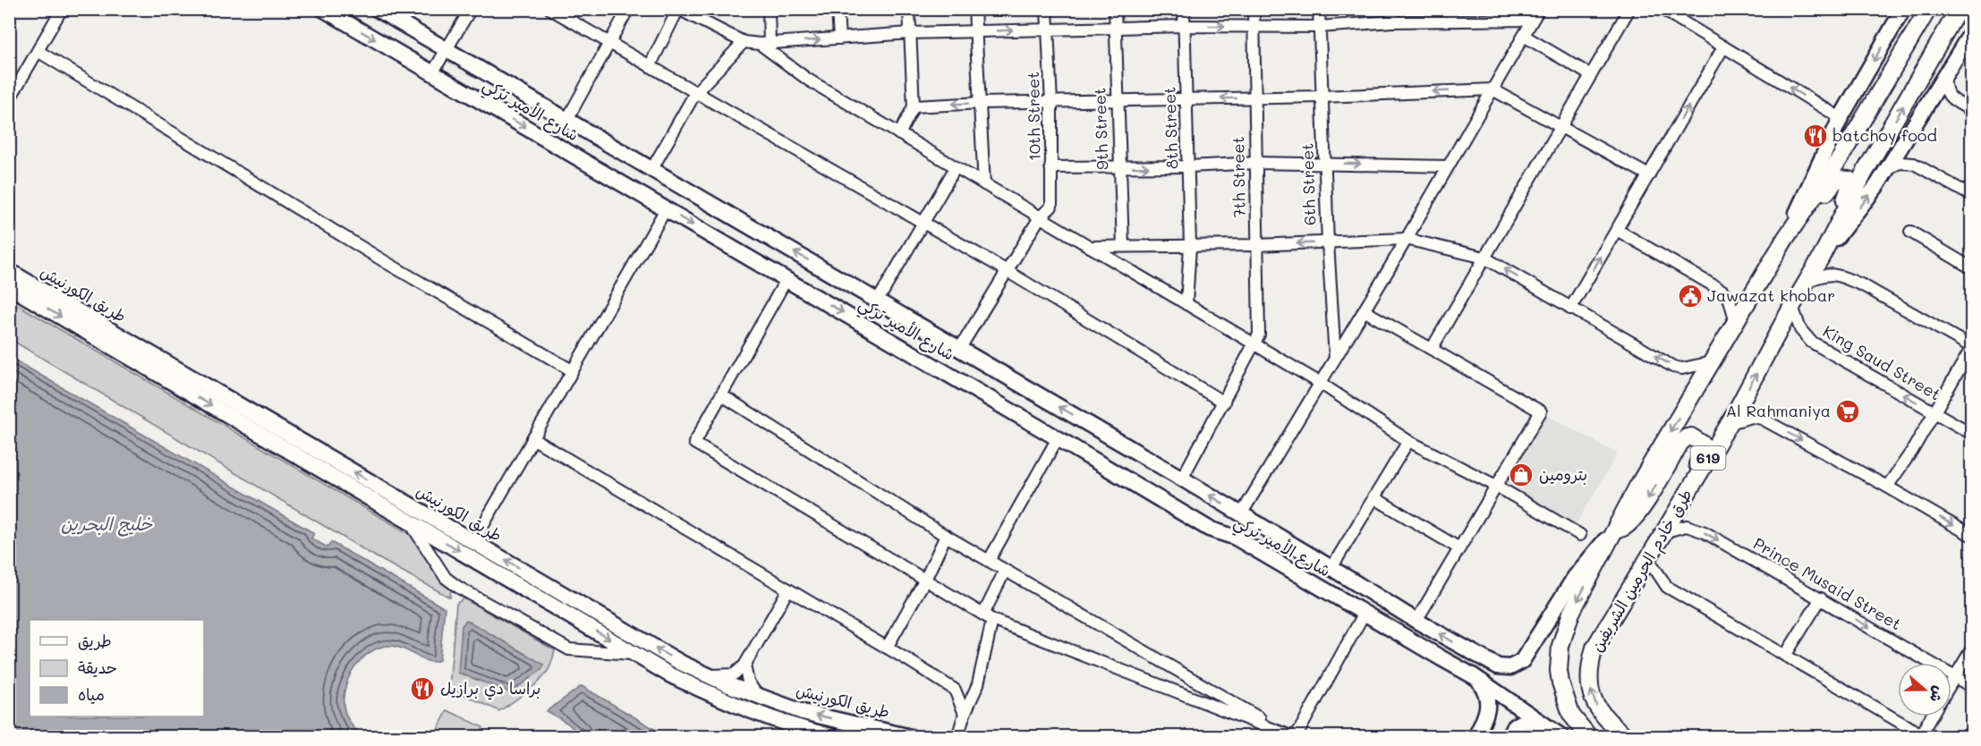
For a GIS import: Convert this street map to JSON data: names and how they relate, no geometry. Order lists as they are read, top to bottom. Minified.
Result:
{"streets":{"highway":["619","طرق خادم الحرمين الشريفين"],"main road":["شارع الأمير تركي","طريق الكورنيش"],"street":["10th Street","8th Street","9th Street","7th Street","6th Street","King Saud Street","Prince Musaid Street"]},"crossings":[["شارع الأمير تركي","10th Street"],["King Saud Street","طرق خادم الحرمين الشريفين"],["طرق خادم الحرمين الشريفين","Prince Musaid Street"]],"water":["خليج البحرين"],"places":{"restaurant":["batchoy food","براسا دي برازيل"],"public building":["Jawazat khobar"],"supermarket":["Al Rahmaniya"],"shop":["بترومين"]},"legend":["طريق","حديقة","مياه"],"north":"right"}
